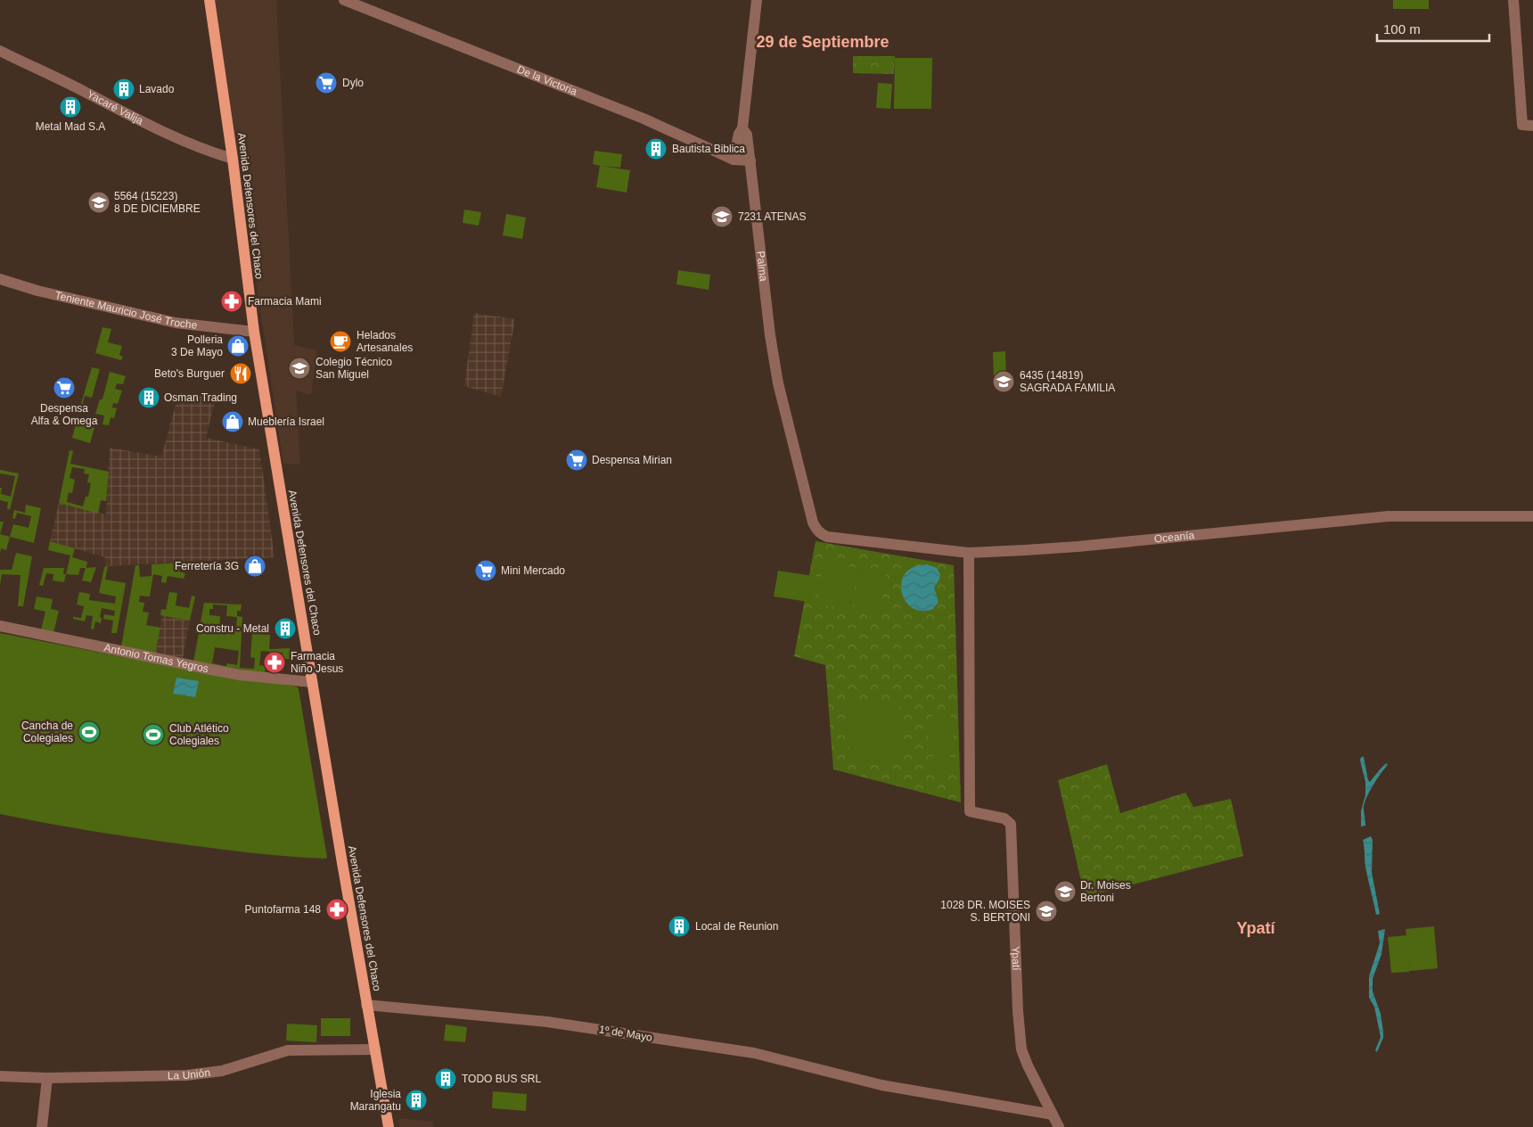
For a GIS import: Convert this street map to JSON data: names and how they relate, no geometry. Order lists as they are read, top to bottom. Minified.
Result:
{"streets":{"main road":["Avenida Defensores del Chaco"],"street":["De la Victoria","Yacaré Valija","Palma","Teniente Mauricio José Troche","Oceanía","Antonio Tomas Yegros","Ypatí","1º de Mayo","La Unión"]},"crossings":[["De la Victoria","Palma"],["Yacaré Valija","Avenida Defensores del Chaco"],["Avenida Defensores del Chaco","Teniente Mauricio José Troche"],["Avenida Defensores del Chaco","Antonio Tomas Yegros"],["Avenida Defensores del Chaco","1º de Mayo"],["Avenida Defensores del Chaco","La Unión"],["Palma","Oceanía"],["Oceanía","Ypatí"],["Ypatí","1º de Mayo"]],"districts":["29 de Septiembre","Ypatí"],"places":{"supermarket":["Dylo","Despensa Alfa & Omega","Despensa Mirian","Mini Mercado"],"building":["Lavado","Metal Mad S.A","Bautista Biblica","Osman Trading","Constru - Metal","Local de Reunion","TODO BUS SRL","Iglesia Marangatu"],"school or university":["5564 (15223) 8 DE DICIEMBRE","7231 ATENAS","Colegio Técnico San Miguel","6435 (14819) SAGRADA FAMILIA","Dr. Moises Bertoni","1028 DR. MOISES S. BERTONI"],"pharmacy":["Farmacia Mami","Farmacia Niño Jesus","Puntofarma 148"],"cafe":["Helados Artesanales"],"shop":["Polleria 3 De Mayo","Mueblería Israel","Ferretería 3G"],"restaurant":["Beto's Burguer"],"sports":["Cancha de Colegiales","Club Atlético Colegiales"]},"scale_bar":"100 m"}
